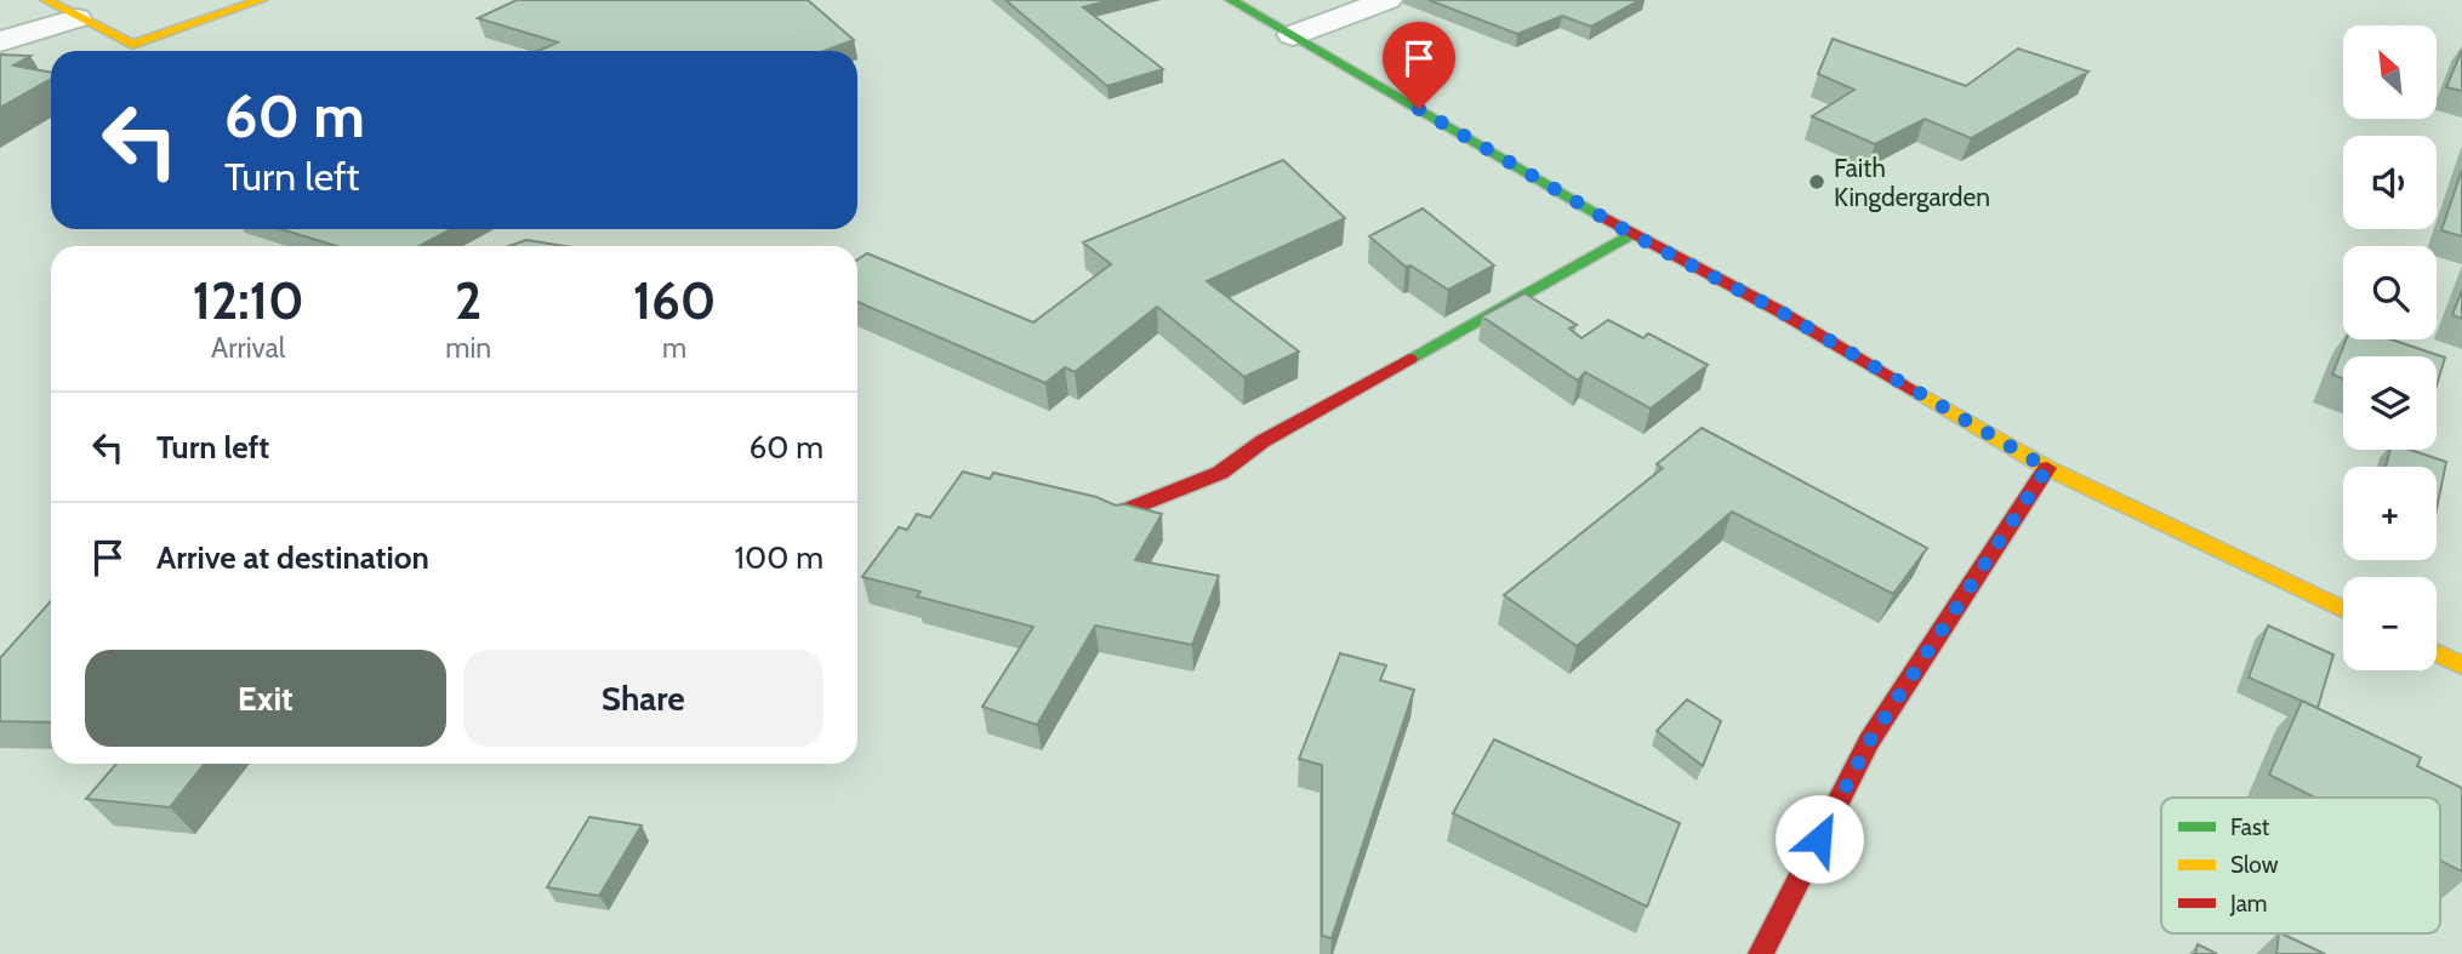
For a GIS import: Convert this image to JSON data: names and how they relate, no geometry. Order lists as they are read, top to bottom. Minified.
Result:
{"places":["Faith Kingdergarden"],"legend":["Fast","Slow","Jam"],"north":"top left","page":{"map_buttons":["+","−"],"turn":["60 m","Turn left"],"eta":["12:10","Arrival","2","min","160","m"],"list":[{"name":"Turn left","value":"60 m"},{"name":"Arrive at destination","value":"100 m"}],"buttons":["Exit","Share"]}}
